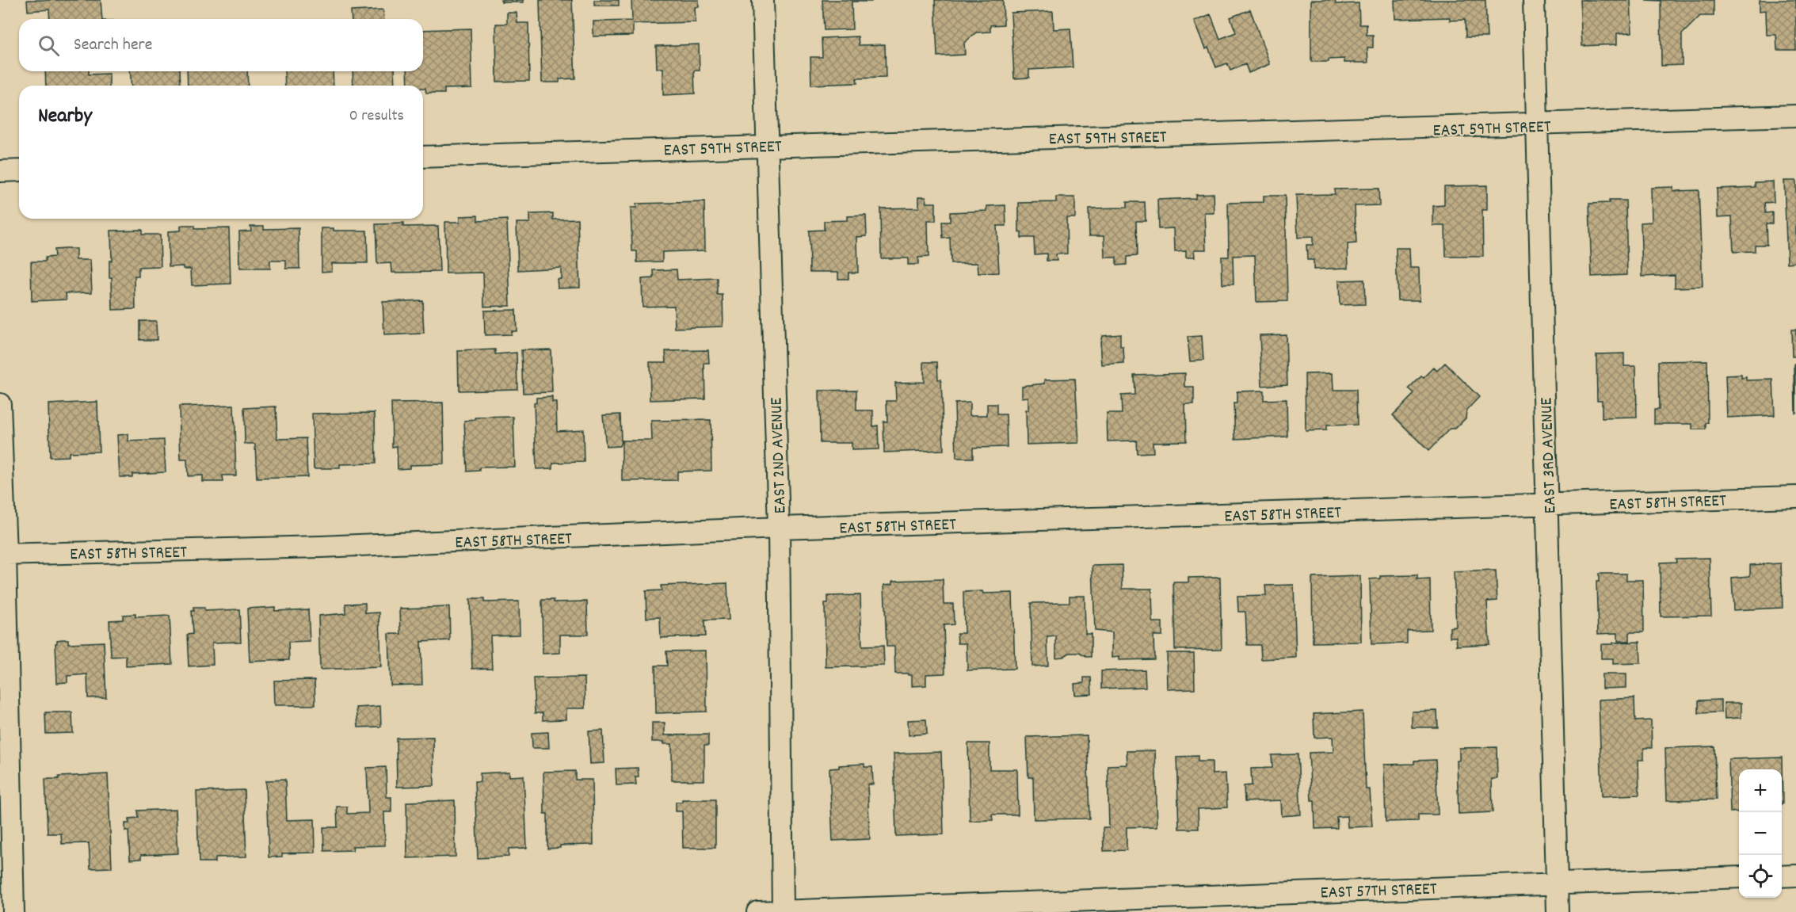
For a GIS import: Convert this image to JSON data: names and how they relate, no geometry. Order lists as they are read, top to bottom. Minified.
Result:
{"streets":{"street":["EAST 59TH STREET","EAST 2ND AVENUE","EAST 3RD AVENUE","EAST 58TH STREET","EAST 57TH STREET"]},"crossings":[["EAST 59TH STREET","EAST 2ND AVENUE"],["EAST 59TH STREET","EAST 3RD AVENUE"],["EAST 2ND AVENUE","EAST 58TH STREET"],["EAST 2ND AVENUE","EAST 57TH STREET"],["EAST 3RD AVENUE","EAST 58TH STREET"],["EAST 3RD AVENUE","EAST 57TH STREET"]],"page":{"search":"Search here","heading":["Nearby","0 results"],"map_buttons":["+","−"]}}
